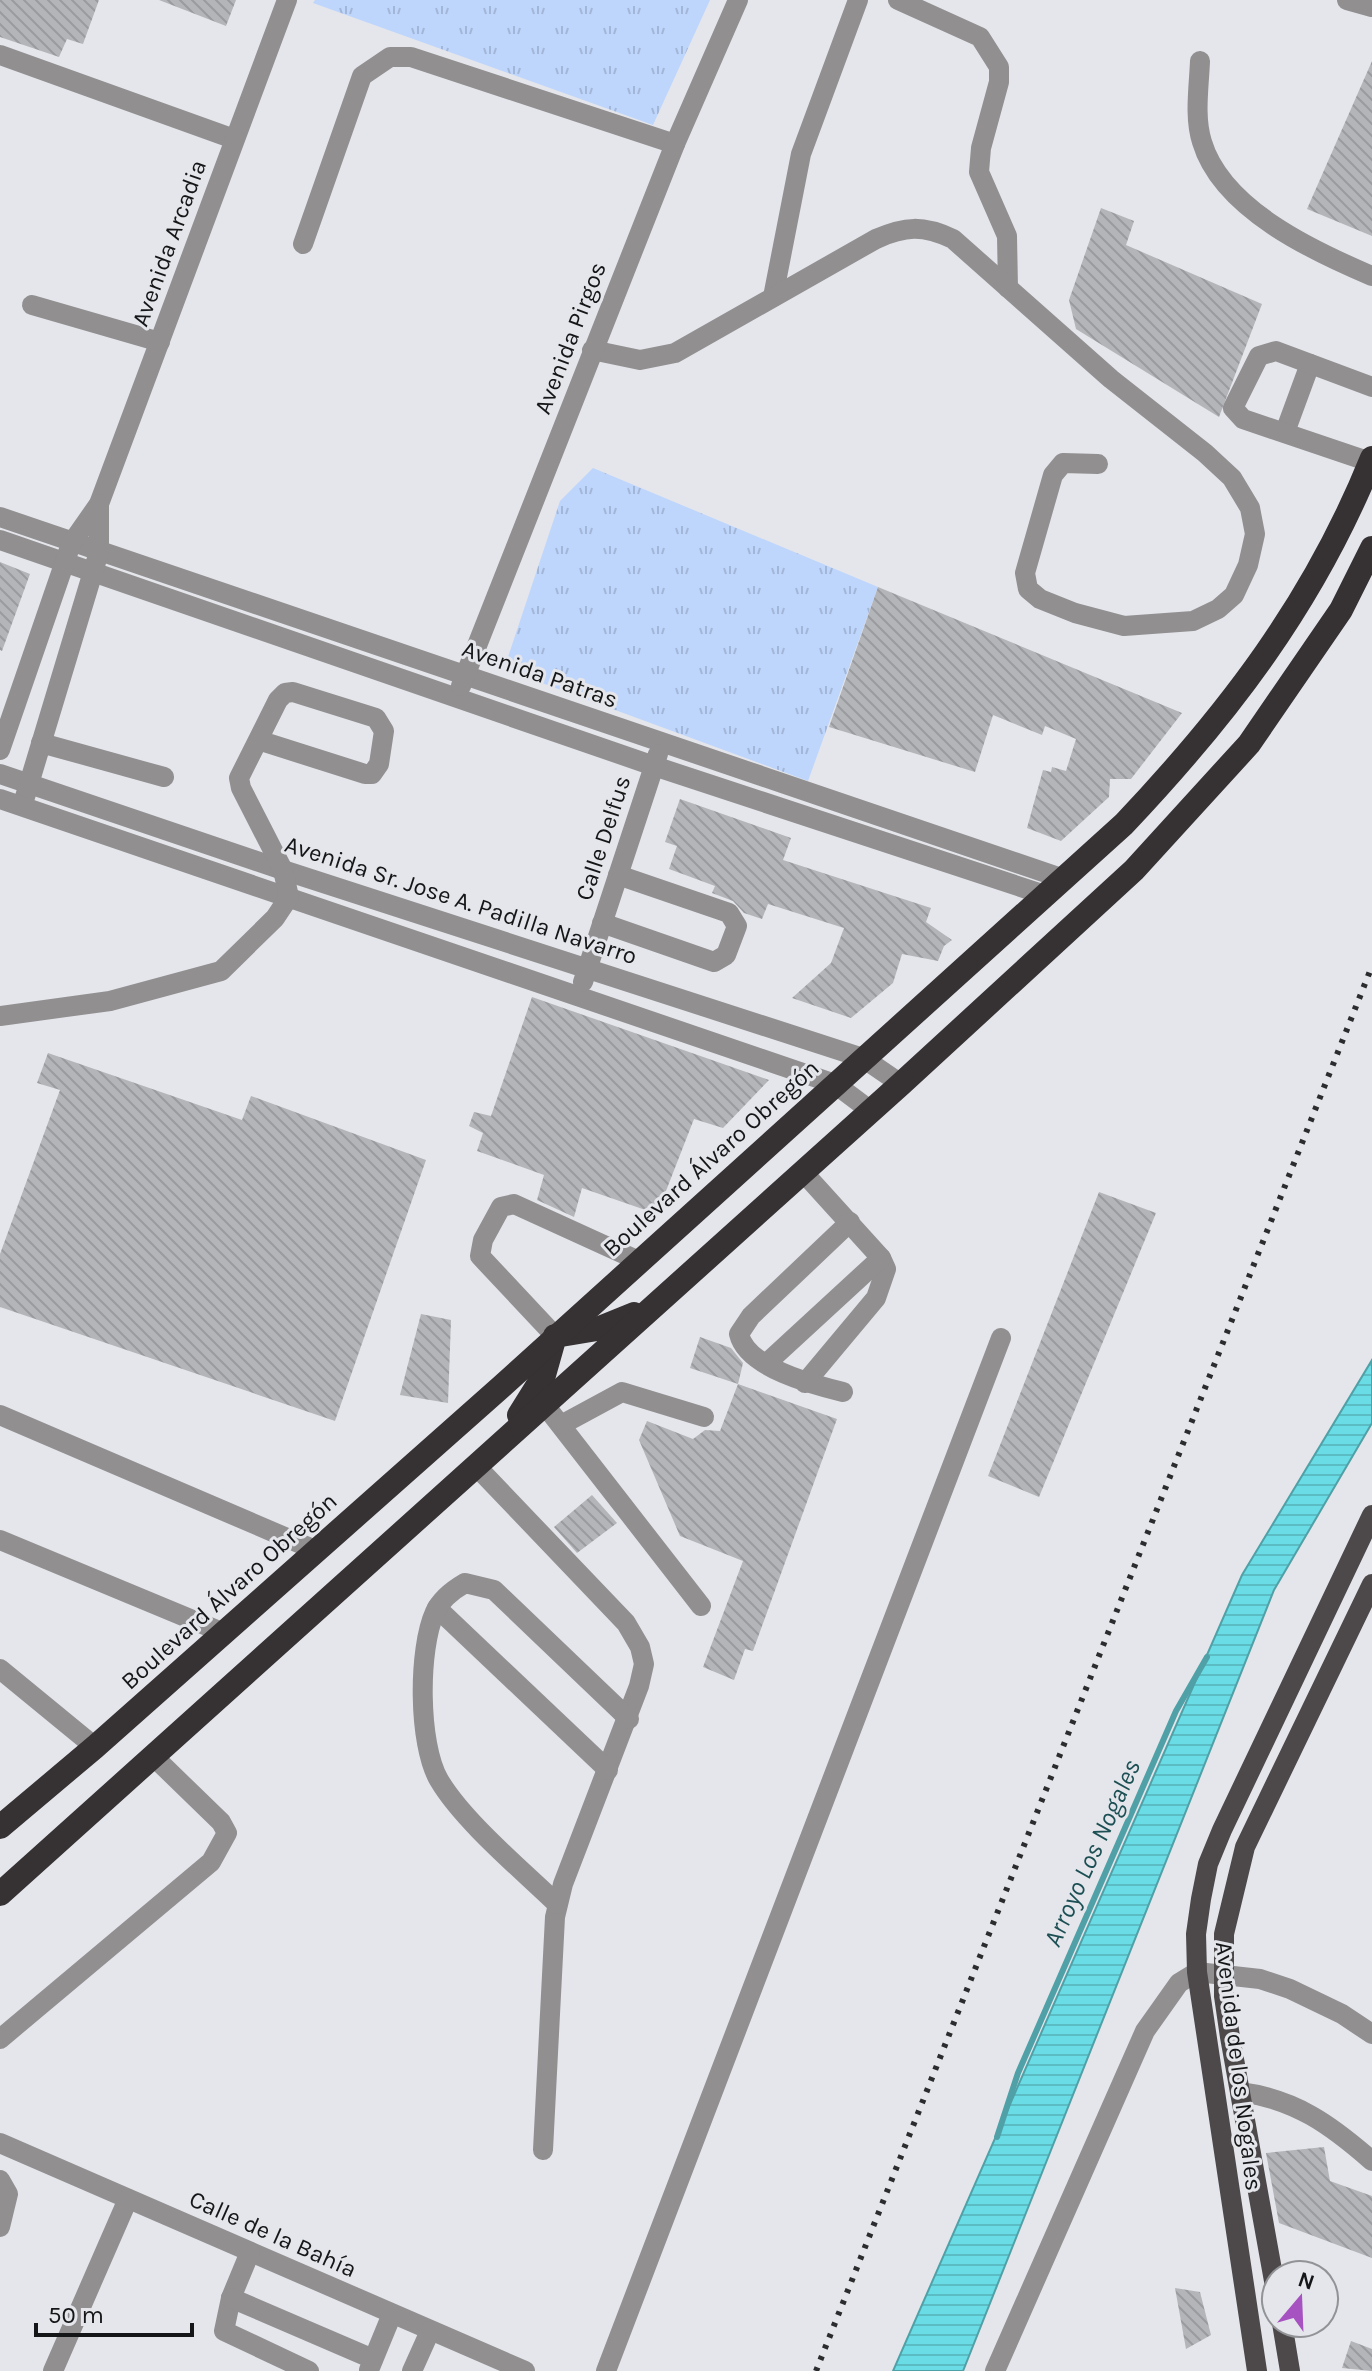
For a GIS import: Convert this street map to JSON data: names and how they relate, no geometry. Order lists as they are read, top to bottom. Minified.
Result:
{"streets":{"highway":["Boulevard Álvaro Obregón"],"main road":["Avenida de los Nogales"],"street":["Avenida Arcadia","Avenida Pirgos","Avenida Patras","Calle Delfus","Avenida Sr. Jose A. Padilla Navarro","Calle de la Bahía"]},"crossings":[["Avenida Arcadia","Avenida Patras"],["Avenida Arcadia","Avenida Sr. Jose A. Padilla Navarro"],["Avenida Pirgos","Avenida Patras"],["Avenida Patras","Calle Delfus"],["Avenida Patras","Boulevard Álvaro Obregón"],["Calle Delfus","Avenida Sr. Jose A. Padilla Navarro"],["Avenida Sr. Jose A. Padilla Navarro","Boulevard Álvaro Obregón"]],"water":["Arroyo Los Nogales"],"scale_bar":"50 m","north":"top"}
